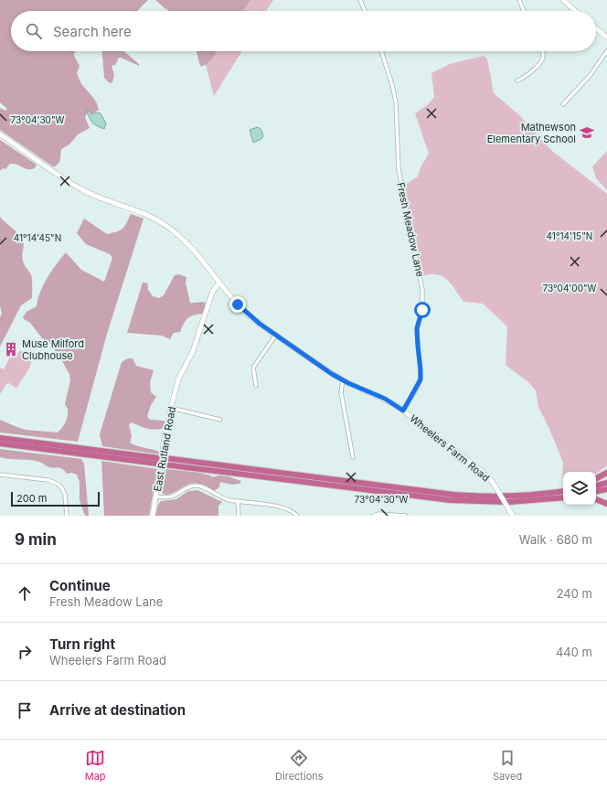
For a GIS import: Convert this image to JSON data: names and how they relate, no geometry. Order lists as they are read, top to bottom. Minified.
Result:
{"streets":{"main road":["Wheelers Farm Road","East Rutland Road"],"street":["Fresh Meadow Lane"]},"crossings":[["Fresh Meadow Lane","Wheelers Farm Road"],["Wheelers Farm Road","East Rutland Road"]],"places":{"school or university":["Mathewson Elementary School"],"building":["Muse Milford Clubhouse"]},"scale_bar":"200 m","page":{"search":"Search here","scale":"200 m","heading":["9 min","Walk · 680 m"],"list":[["Continue","Fresh Meadow Lane","240 m"],["Turn right","Wheelers Farm Road","440 m"],"Arrive at destination"],"nav":["Map","Directions","Saved"]},"coordinates":["73°04'30\"W","41°14'15\"N","41°14'45\"N","73°04'00\"W"]}
